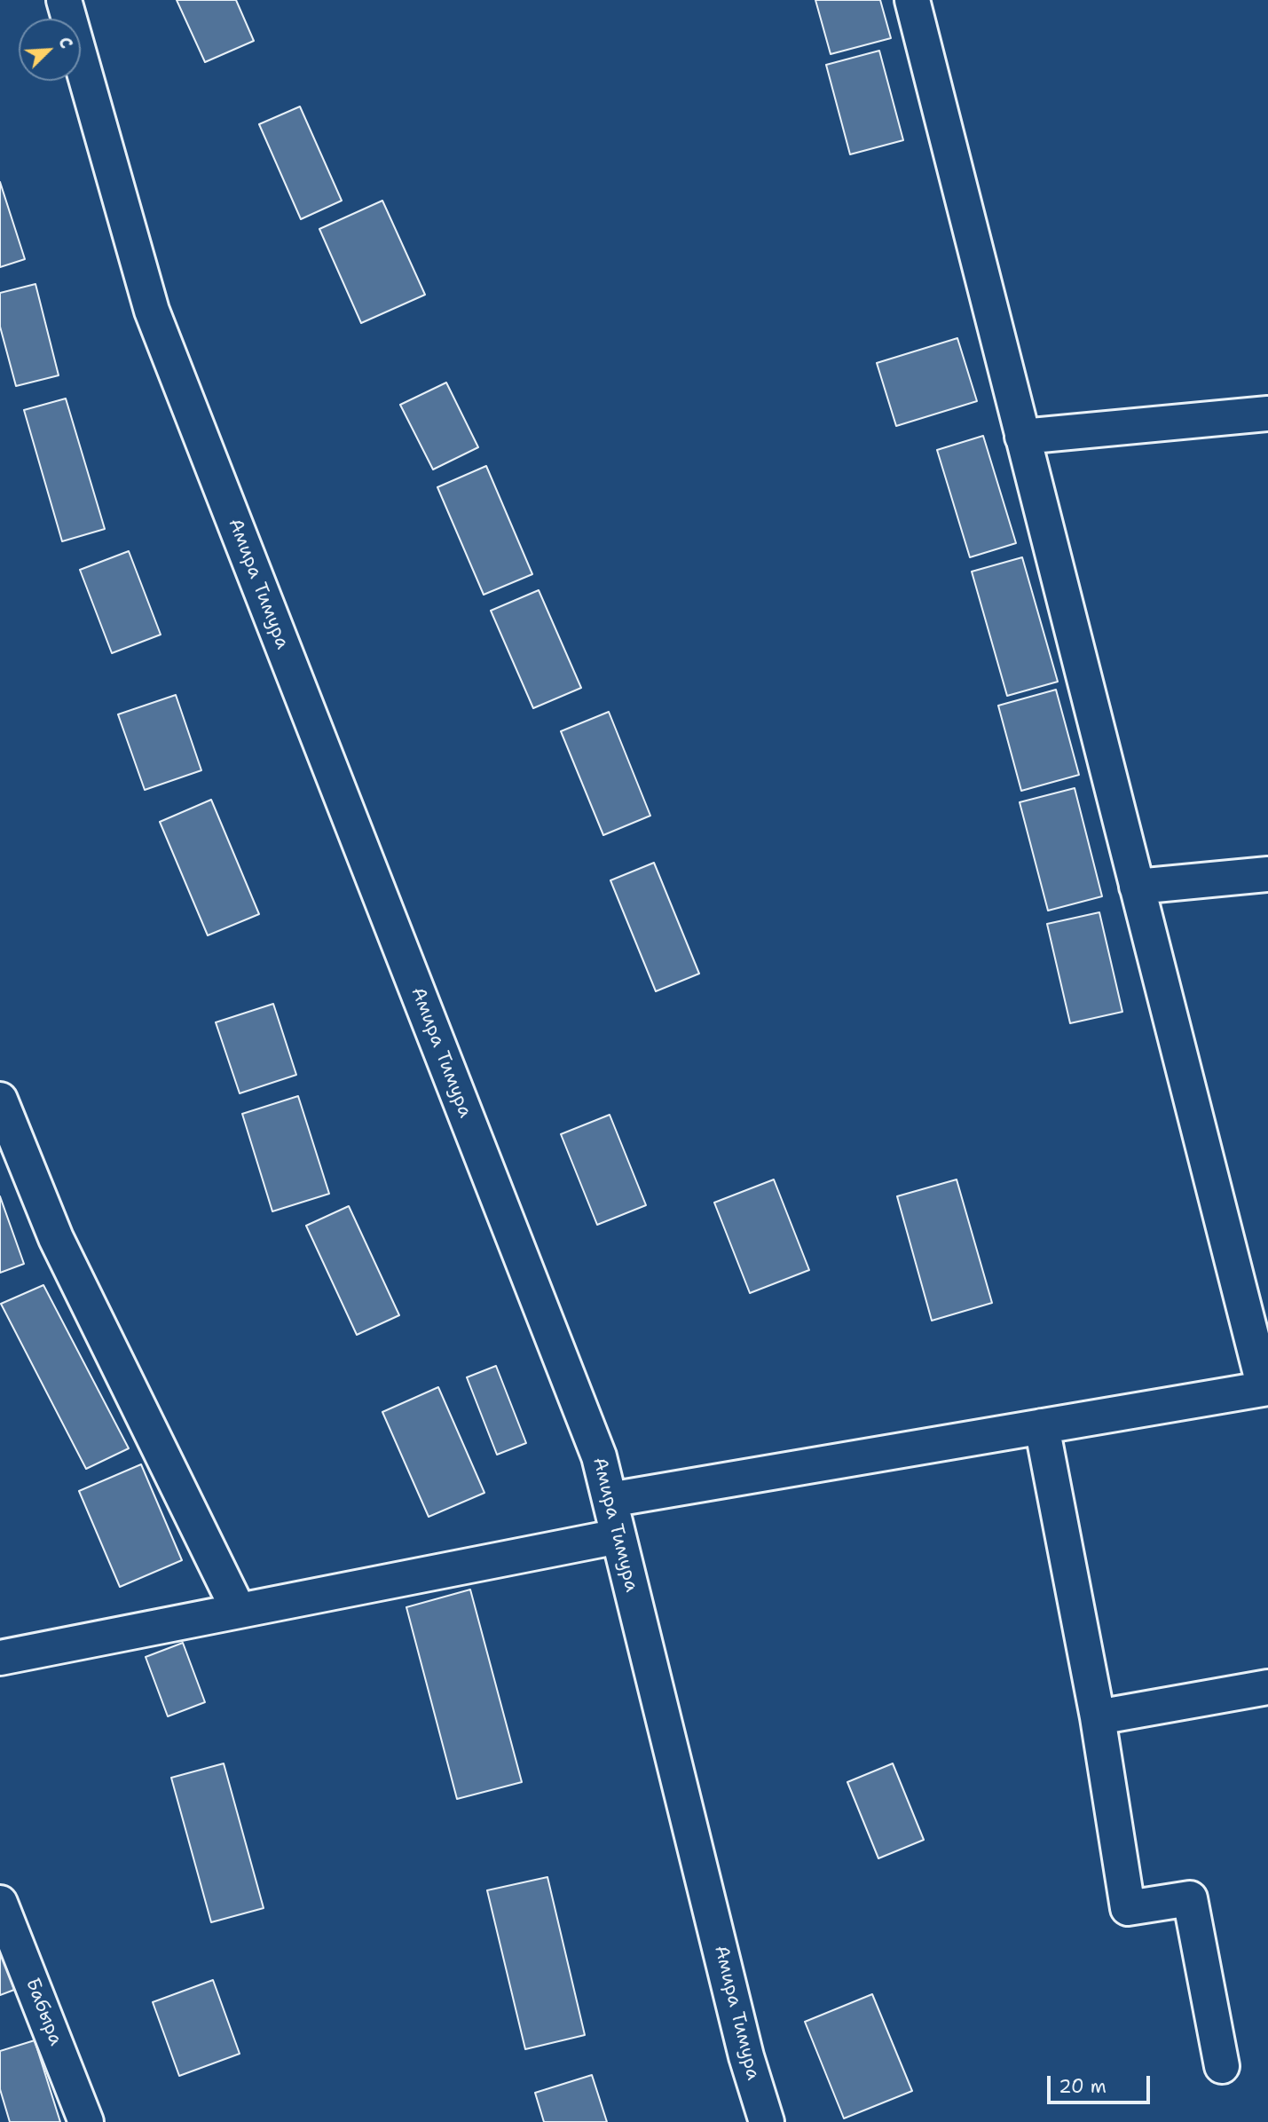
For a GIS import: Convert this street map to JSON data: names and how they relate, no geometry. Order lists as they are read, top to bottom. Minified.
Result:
{"streets":{"street":["Амира Тимура","Бабыра"]},"scale_bar":"20 m","north":"top right"}
